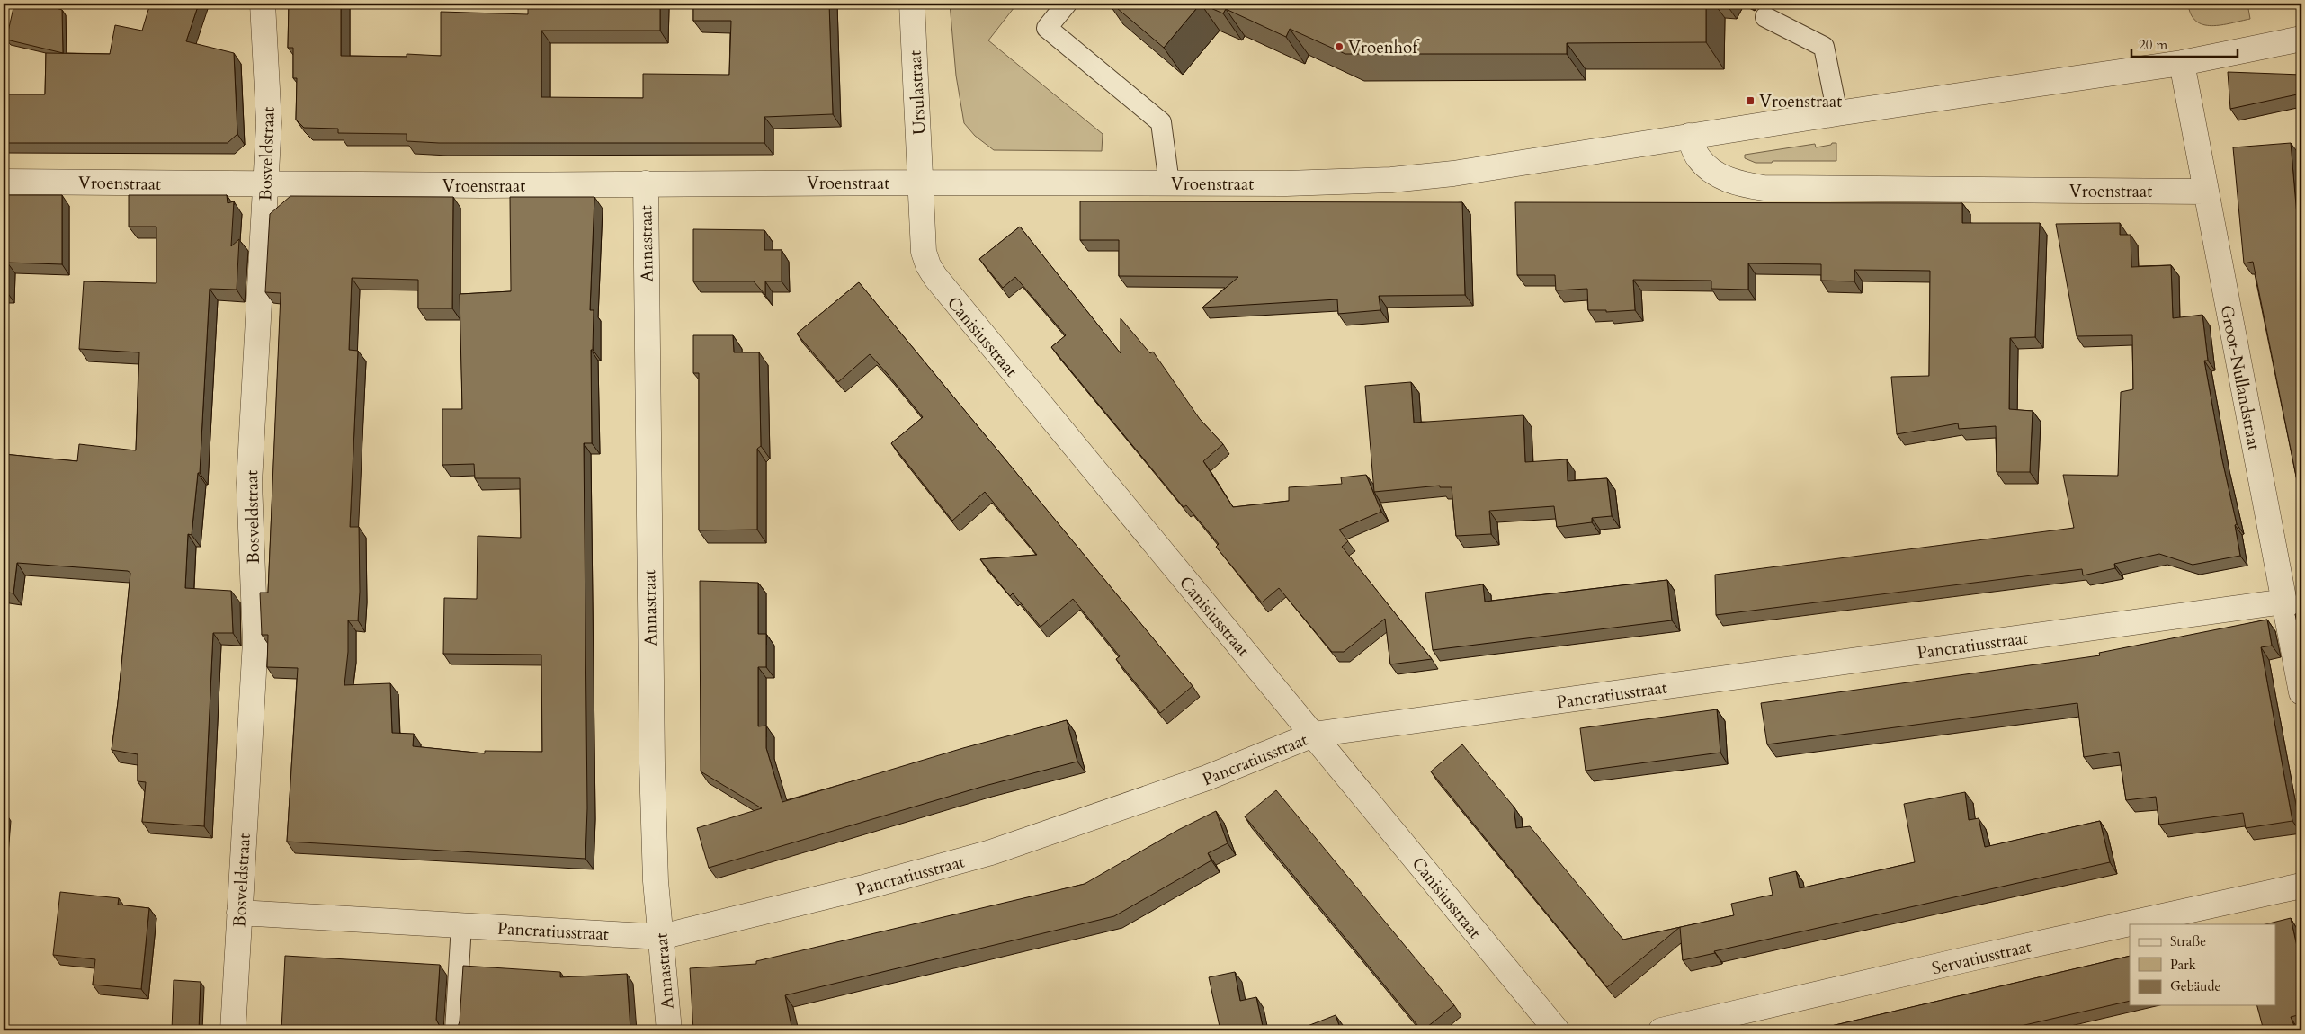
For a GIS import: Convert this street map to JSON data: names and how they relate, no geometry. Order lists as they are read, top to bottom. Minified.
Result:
{"streets":{"street":["Ursulastraat","Bosveldstraat","Vroenstraat","Annastraat","Canisiusstraat","Groot-Nullandstraat","Pancratiusstraat","Servatiusstraat"]},"crossings":[["Ursulastraat","Vroenstraat"],["Ursulastraat","Canisiusstraat"],["Bosveldstraat","Vroenstraat"],["Bosveldstraat","Pancratiusstraat"],["Vroenstraat","Annastraat"],["Vroenstraat","Canisiusstraat"],["Vroenstraat","Groot-Nullandstraat"],["Annastraat","Pancratiusstraat"],["Canisiusstraat","Pancratiusstraat"],["Groot-Nullandstraat","Pancratiusstraat"]],"places":{"other":["Vroenhof"],"transit":["Vroenstraat"]},"legend":["Straße","Park","Gebäude"],"scale_bar":"20 m"}
